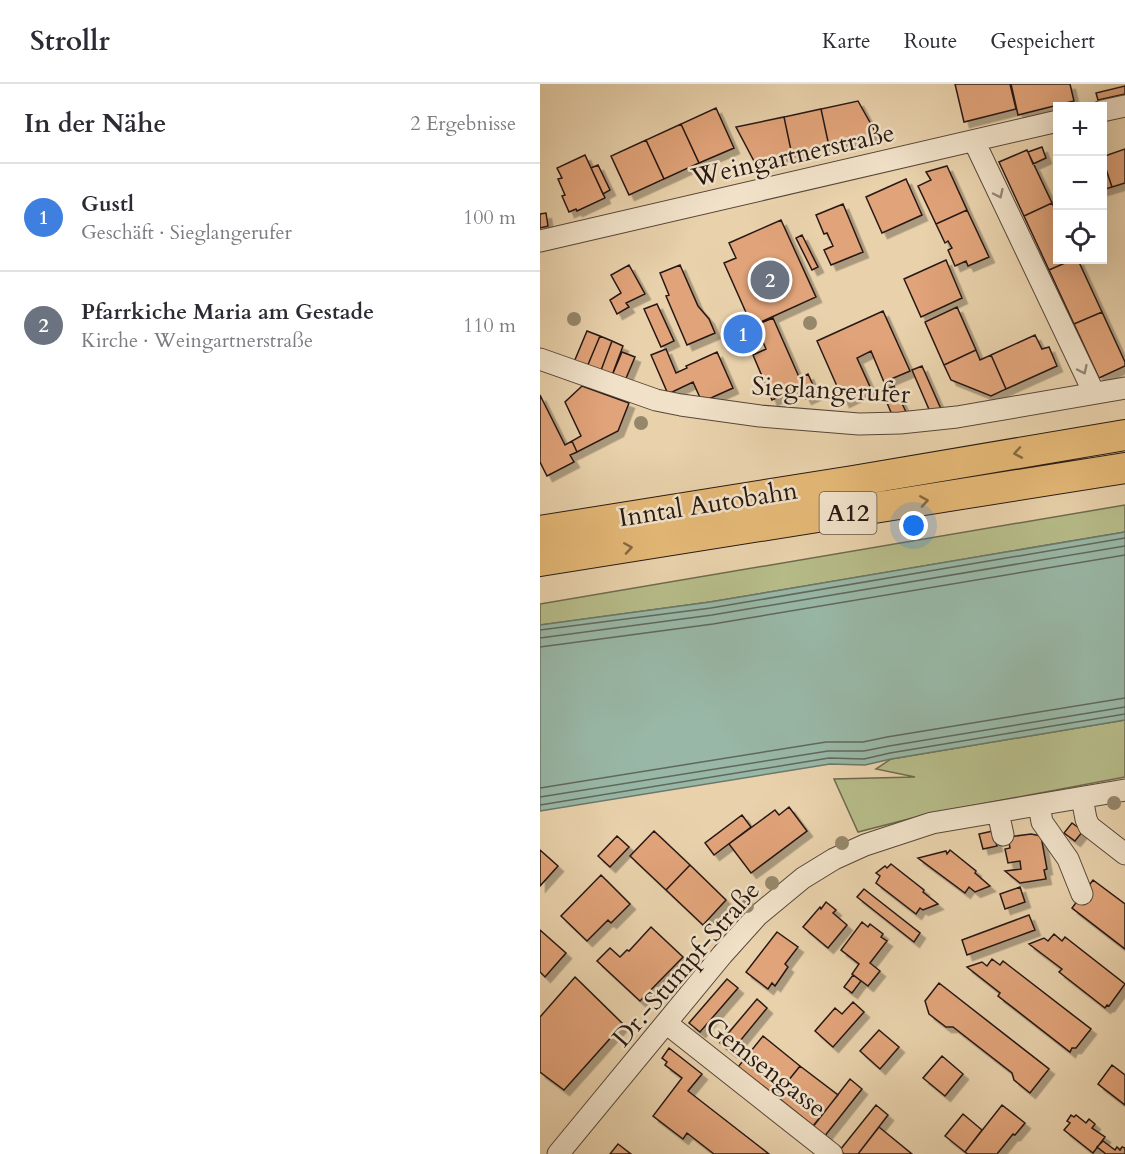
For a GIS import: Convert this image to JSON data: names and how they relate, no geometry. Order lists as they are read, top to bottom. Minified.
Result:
{"streets":{"highway":["Inntal Autobahn","A12"],"street":["Weingartnerstraße","Sieglangerufer","Dr.-Stumpf-Straße","Gemsengasse"]},"crossings":[["Dr.-Stumpf-Straße","Gemsengasse"]],"page":{"header":"Strollr","nav":["Karte","Route","Gespeichert"],"heading":["In der Nähe","2 Ergebnisse"],"map_buttons":["+","−"],"list":[{"mark":"1","name":"Gustl","note":"Geschäft · Sieglangerufer","value":"100 m"},{"mark":"2","name":"Pfarrkiche Maria am Gestade","note":"Kirche · Weingartnerstraße","value":"110 m"}],"pins":["2","1"]}}
